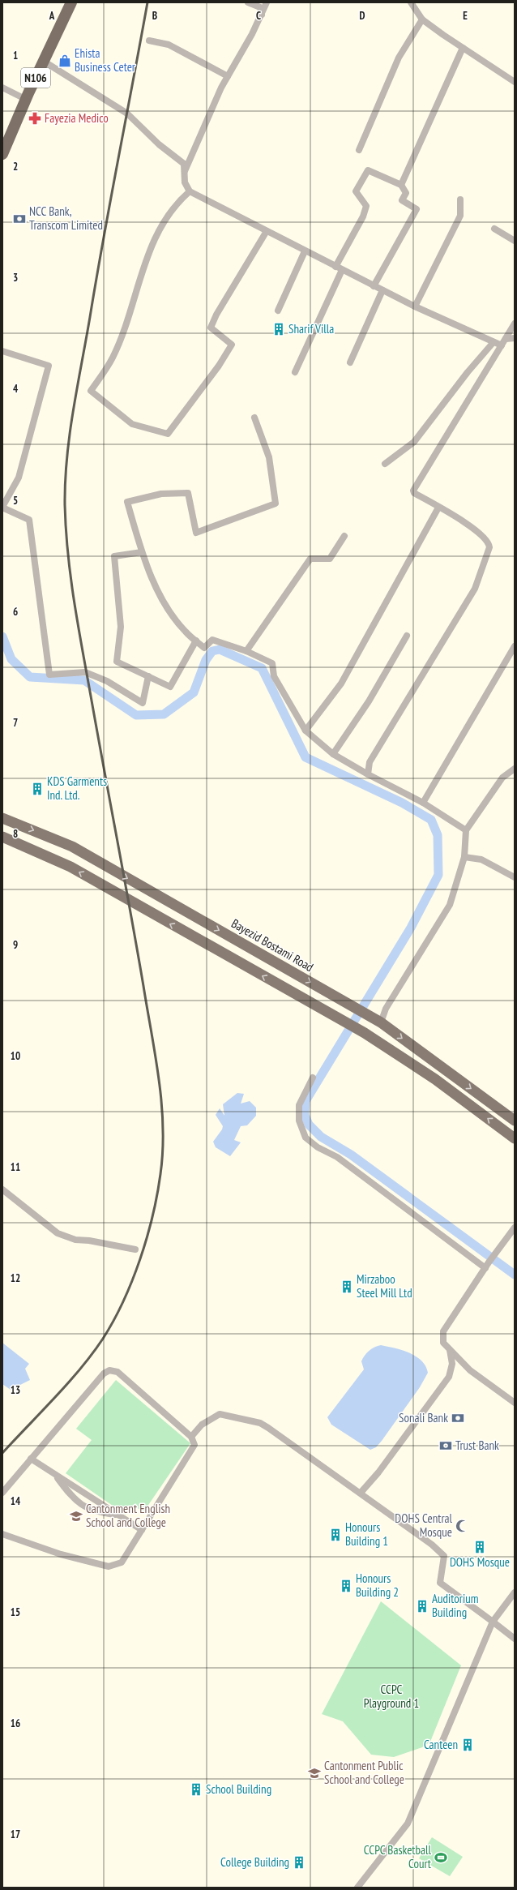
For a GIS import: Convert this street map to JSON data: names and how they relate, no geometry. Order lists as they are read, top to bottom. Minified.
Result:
{"streets":{"highway":["N106"],"main road":["Bayezid Bostami Road"]},"parks":["CCPC Playground 1"],"places":{"shop":["Ehista Business Ceter"],"pharmacy":["Fayezia Medico"],"bank":["NCC Bank, Transcom Limited","Sonali Bank","Trust Bank"],"building":["Sharif Villa","KDS Garments Ind. Ltd.","Mirzaboo Steel Mill Ltd","Honours Building 1","DOHS Mosque","Honours Building 2","Auditorium Building","Canteen","School Building","College Building"],"school or university":["Cantonment English School and College","Cantonment Public School and College"],"mosque":["DOHS Central Mosque"],"sports":["CCPC Basketball Court"]},"grid":{"columns":["A","B","C","D","E"],"rows":["1","2","3","4","5","6","7","8","9","10","11","12","13","14","15","16","17"]}}
